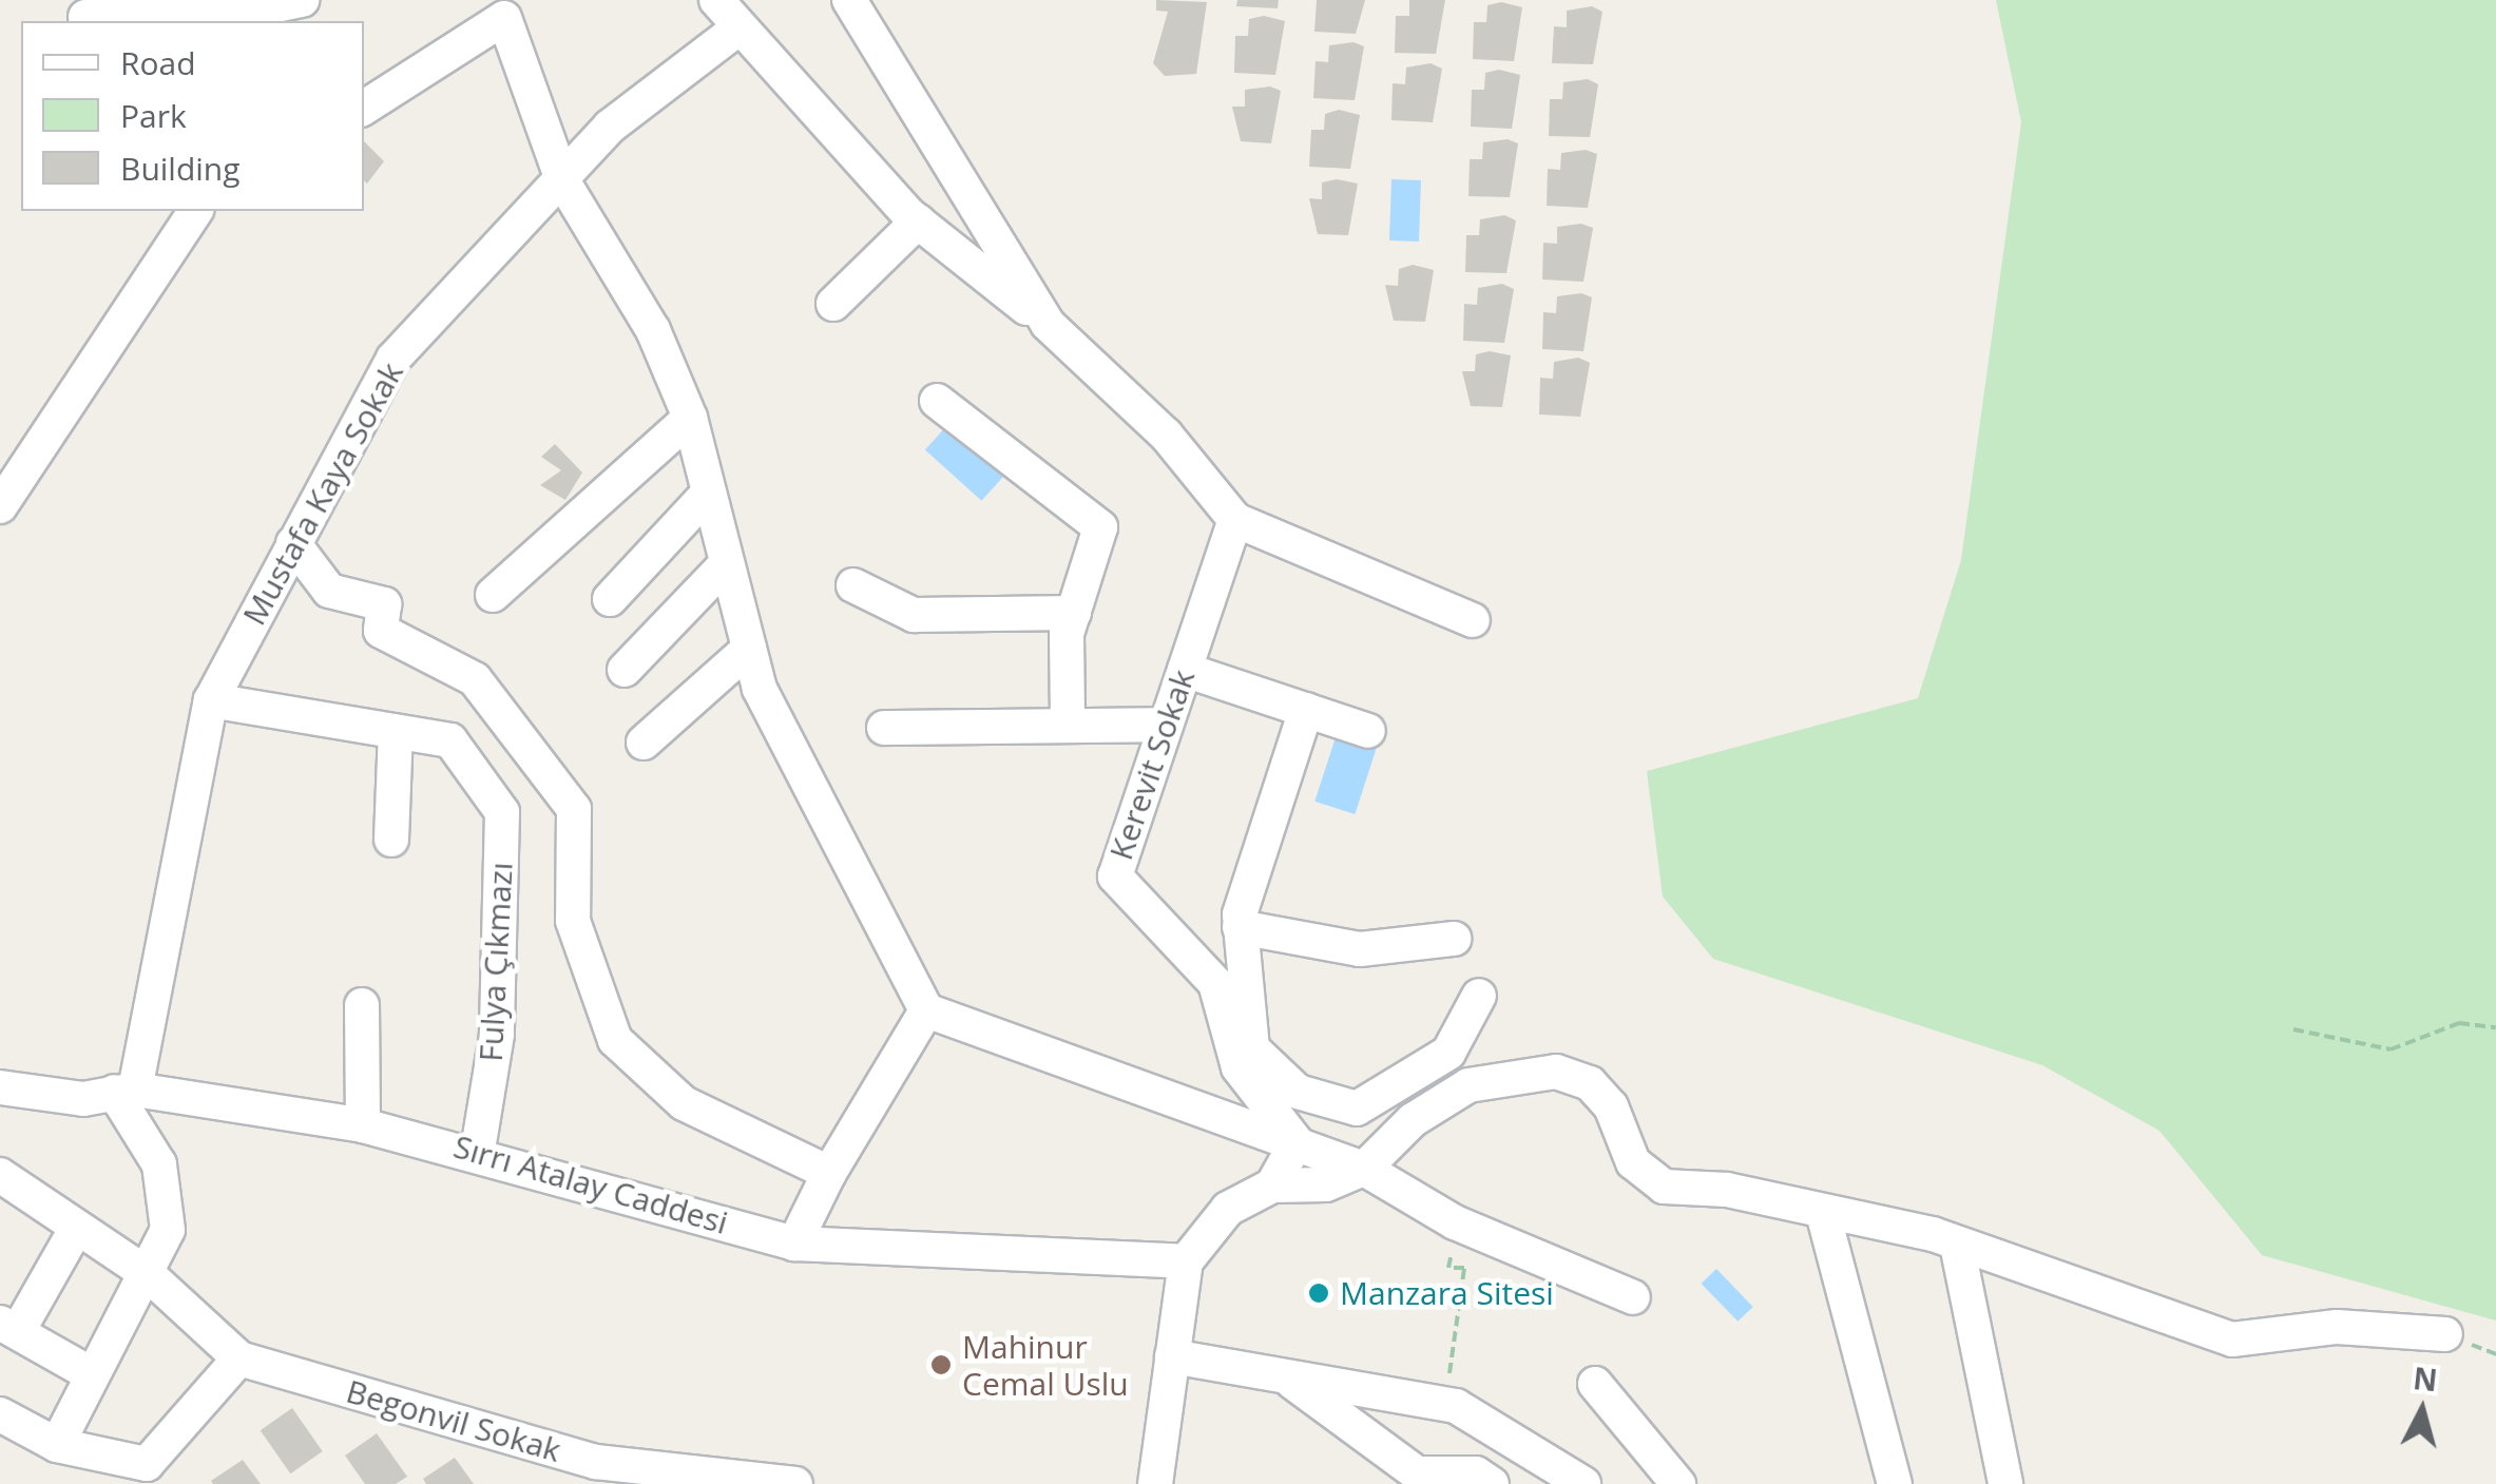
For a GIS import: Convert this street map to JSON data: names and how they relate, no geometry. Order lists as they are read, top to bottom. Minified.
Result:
{"streets":{"street":["Mustafa Kaya Sokak","Kerevit Sokak","Fulya Çıkmazı","Sırrı Atalay Caddesi","Begonvil Sokak"]},"crossings":[["Mustafa Kaya Sokak","Fulya Çıkmazı"],["Mustafa Kaya Sokak","Sırrı Atalay Caddesi"],["Fulya Çıkmazı","Sırrı Atalay Caddesi"]],"places":["Manzara Sitesi","Mahinur Cemal Uslu"],"legend":["Road","Park","Building"],"north":"top"}
